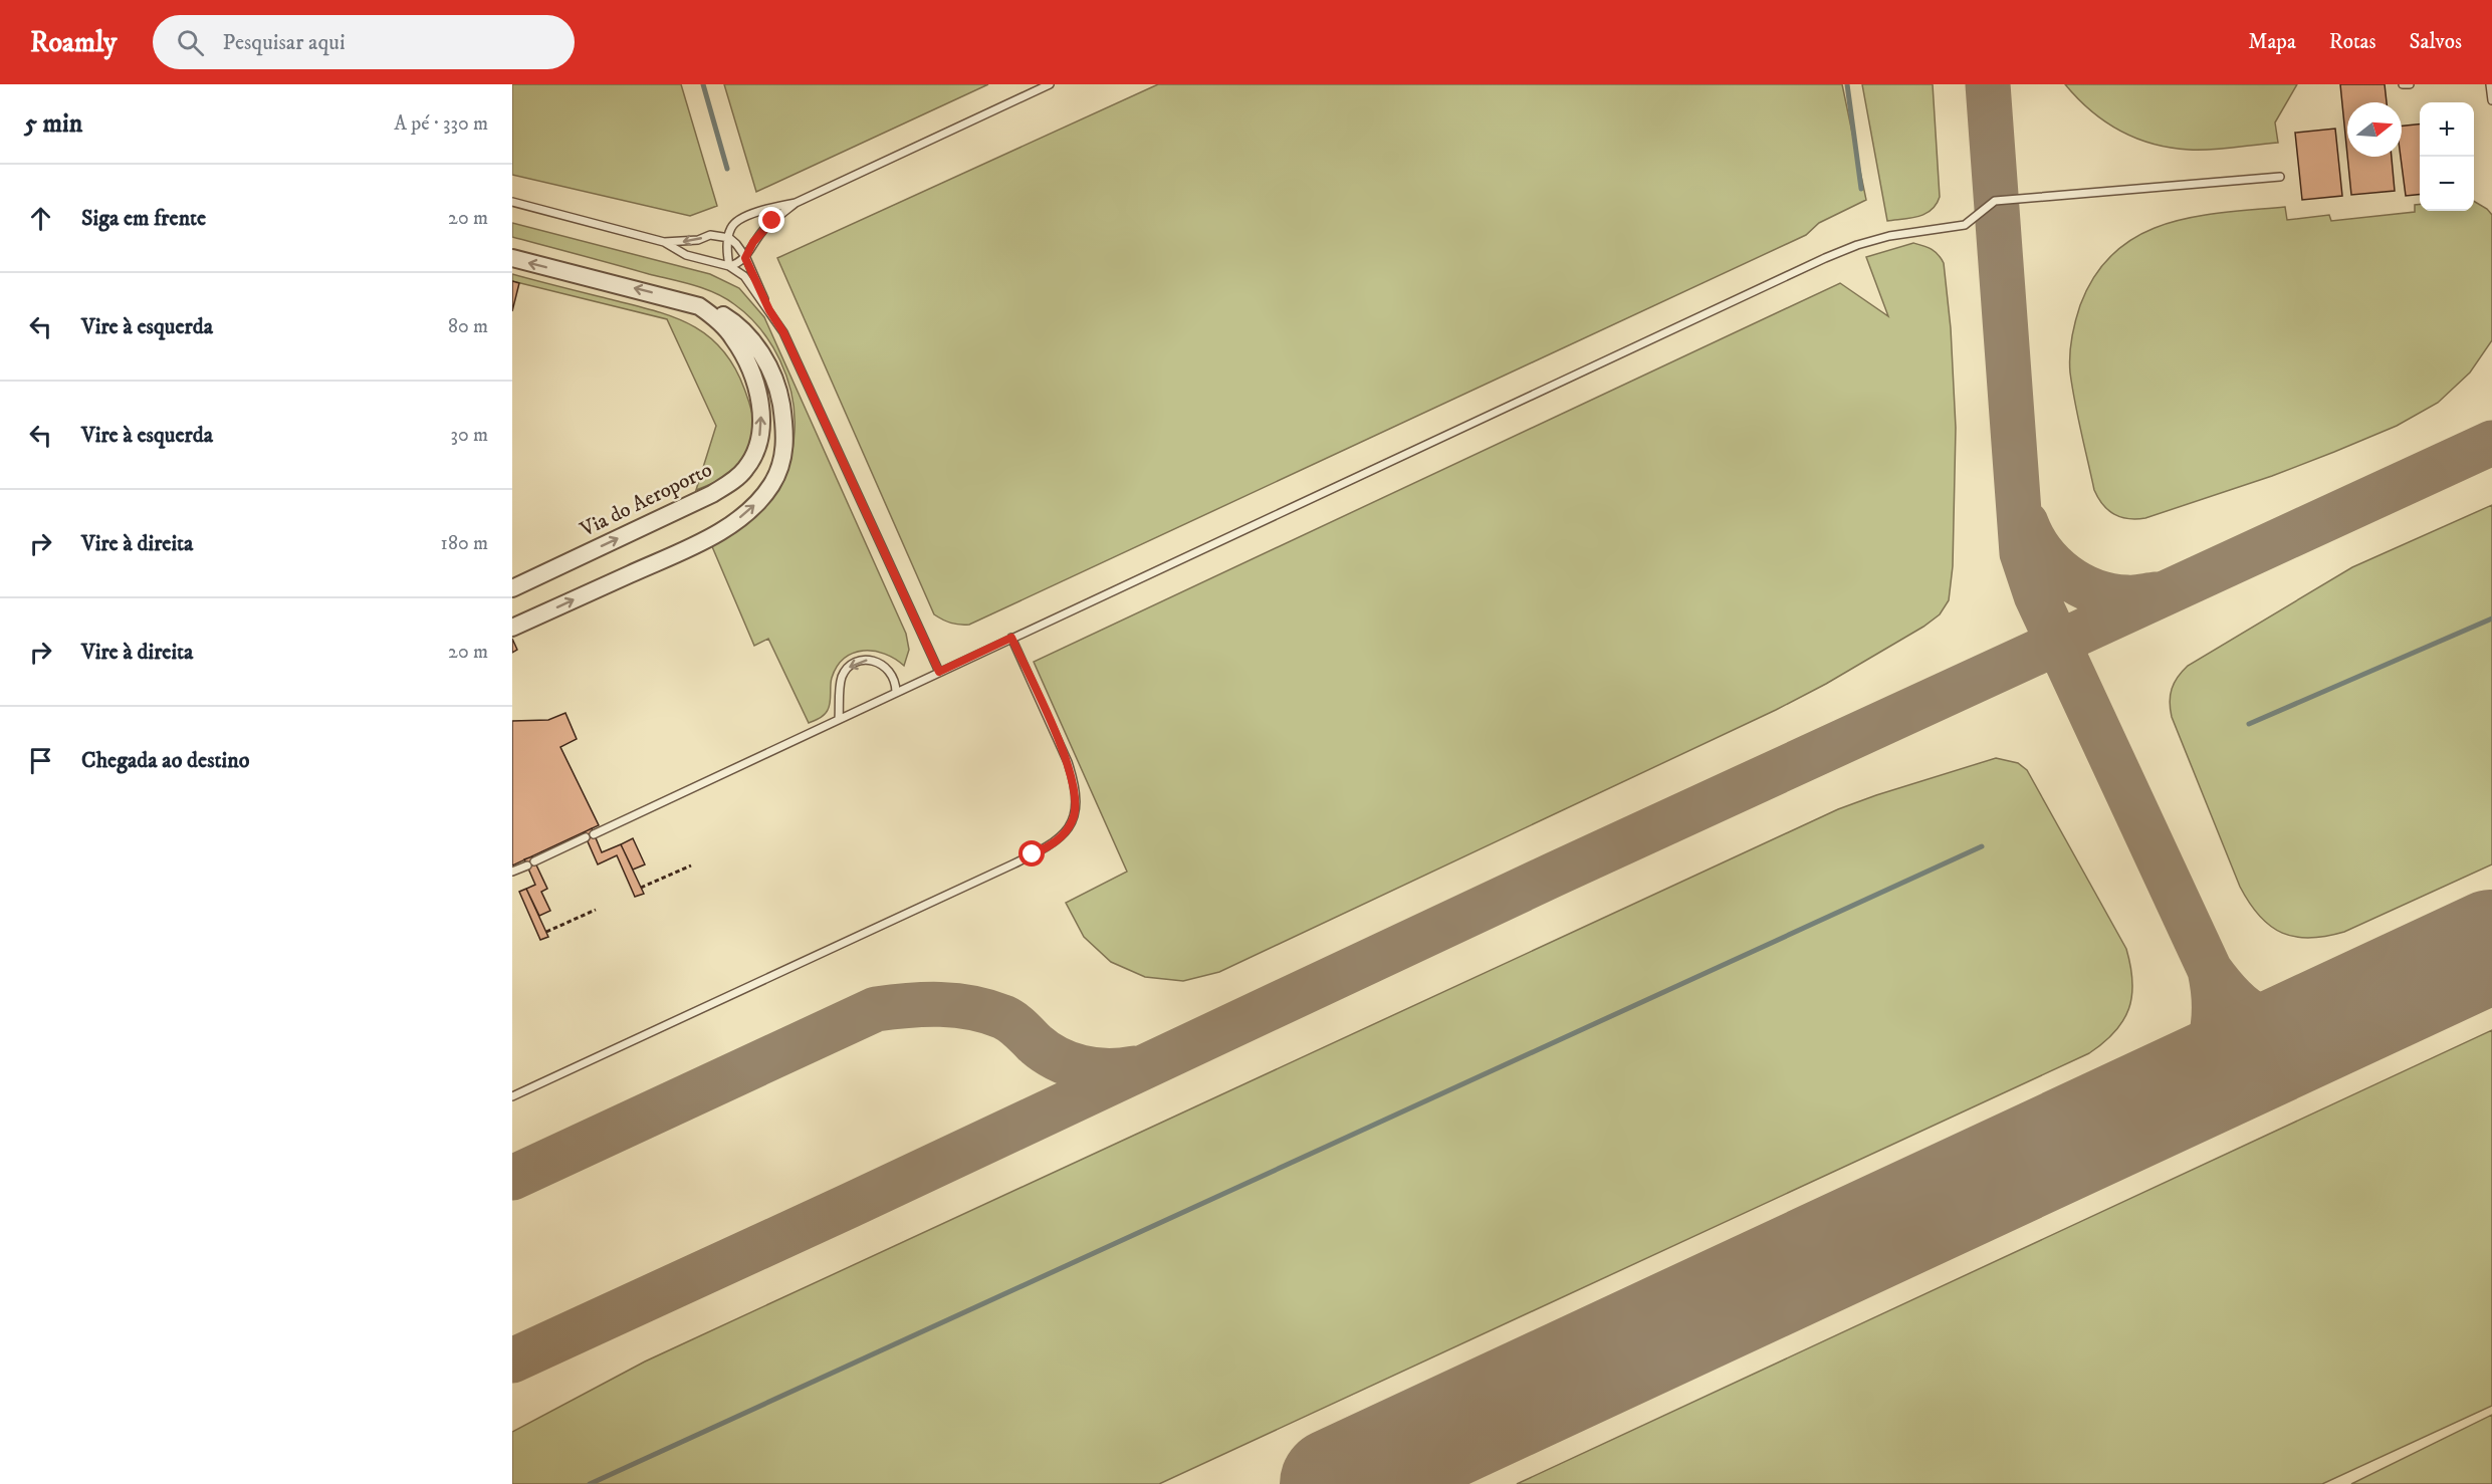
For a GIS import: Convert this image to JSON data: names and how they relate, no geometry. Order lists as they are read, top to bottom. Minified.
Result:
{"streets":{"street":["Via do Aeroporto"]},"north":"right","page":{"header":"Roamly","search":"Pesquisar aqui","nav":["Mapa","Rotas","Salvos"],"heading":["5 min","A pé · 330 m"],"map_buttons":["+","−"],"list":[["Siga em frente","20 m"],["Vire à esquerda","80 m"],["Vire à esquerda","30 m"],["Vire à direita","180 m"],["Vire à direita","20 m"],"Chegada ao destino"]}}
